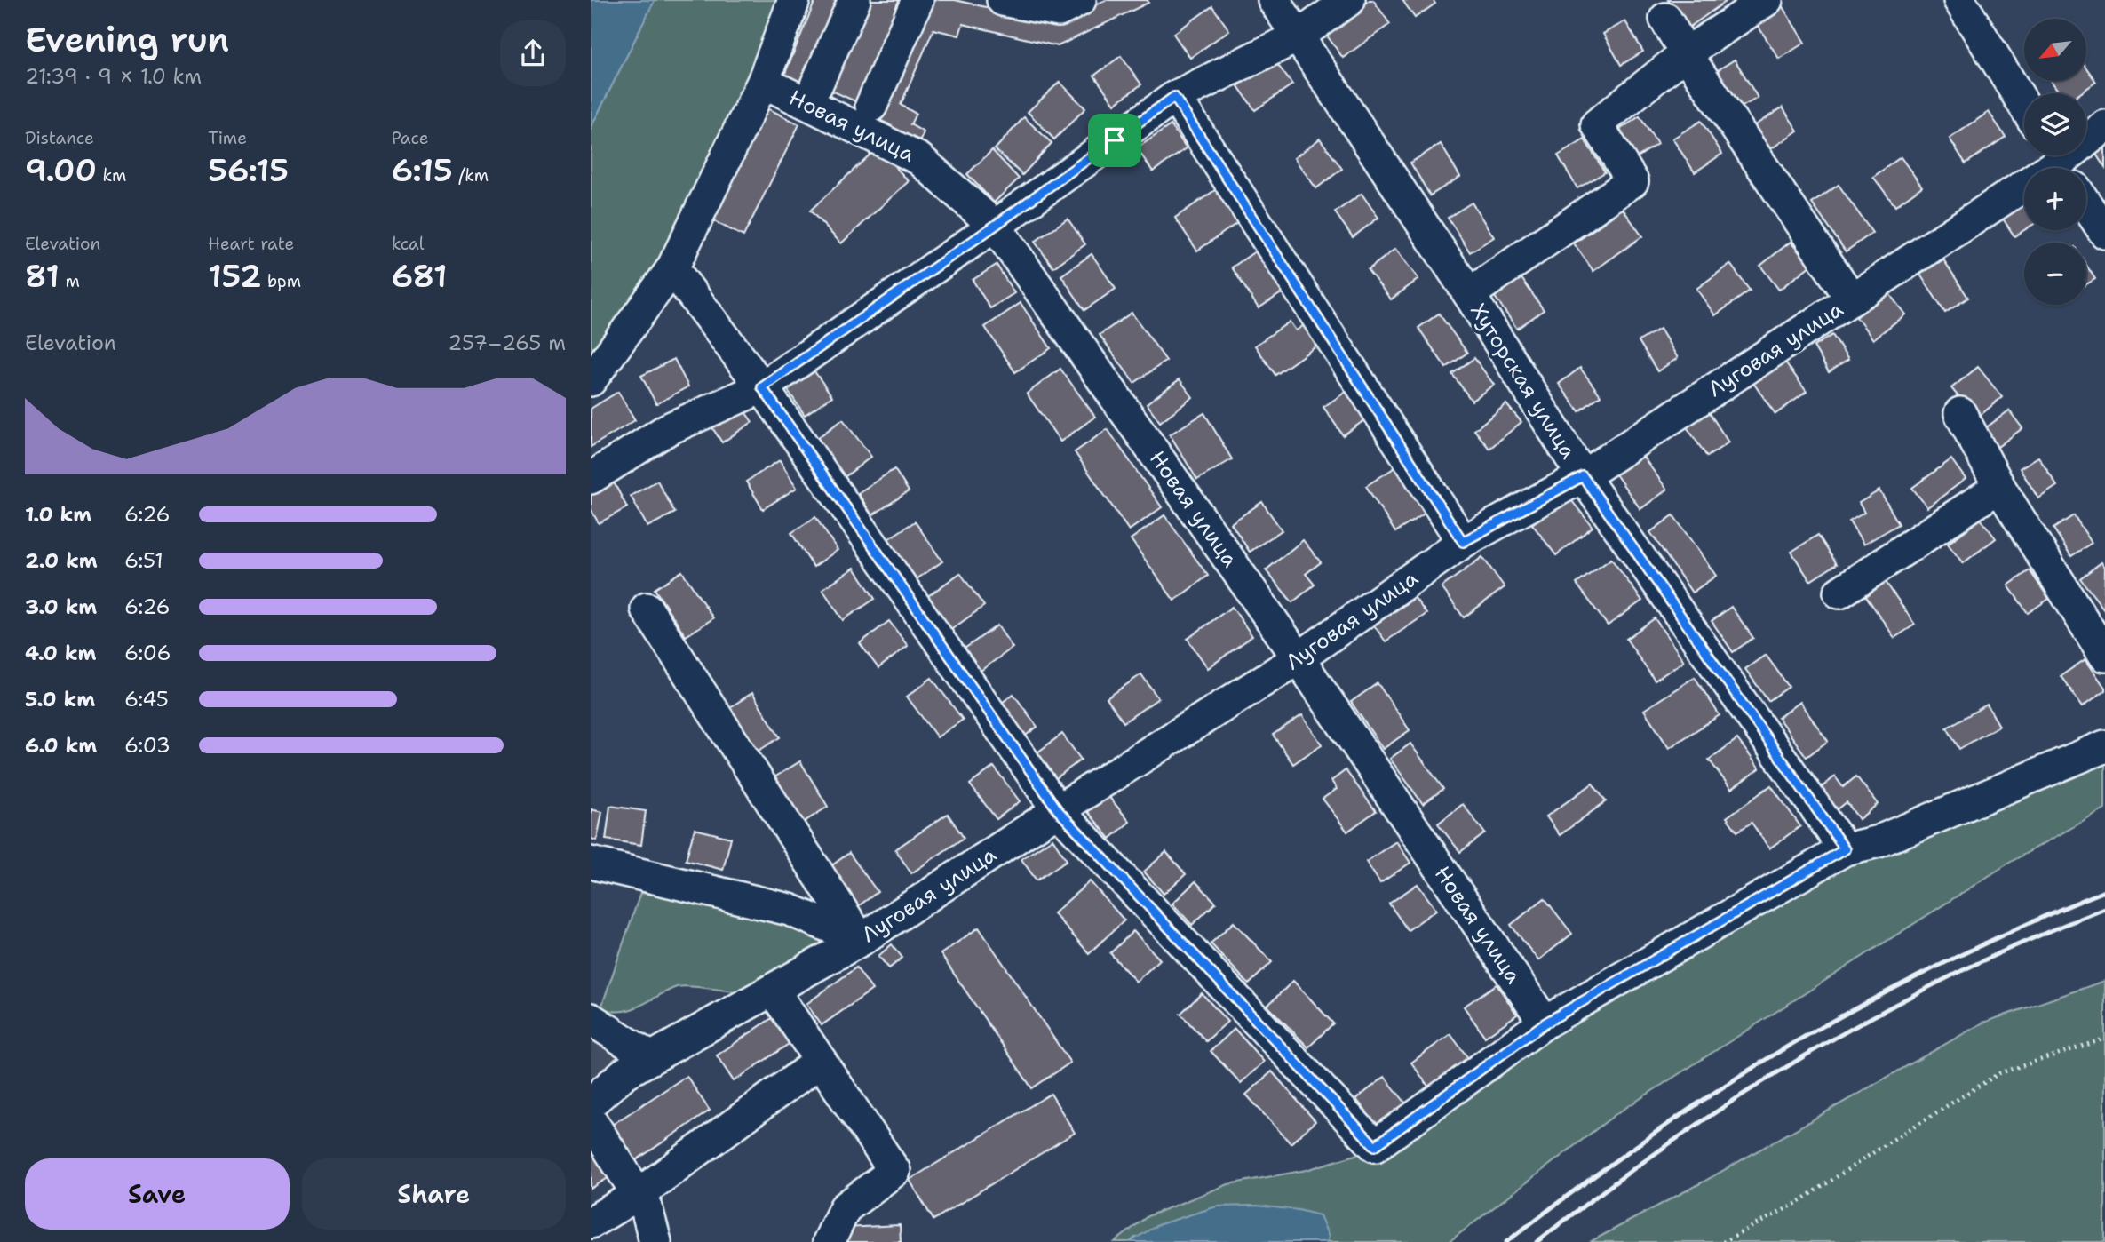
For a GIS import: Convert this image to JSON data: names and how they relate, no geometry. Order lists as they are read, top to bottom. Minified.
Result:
{"streets":{"street":["Новая улица","Луговая улица","Хуторская улица"]},"crossings":[["Новая улица","Луговая улица"],["Луговая улица","Хуторская улица"]],"north":"bottom left","page":{"heading":["Evening run","21:39 · 9 × 1.0 km"],"map_buttons":["+","−"],"stats":[["Distance","9.00 km"],["Time","56:15"],["Pace","6:15 /km"],["Elevation","81 m"],["Heart rate","152 bpm"],["kcal","681"]],"chart":["Elevation","257–265 m"],"list":[{"name":"1.0 km","note":"6:26"},{"name":"2.0 km","note":"6:51"},{"name":"3.0 km","note":"6:26"},{"name":"4.0 km","note":"6:06"},{"name":"5.0 km","note":"6:45"},{"name":"6.0 km","note":"6:03"}],"buttons":["Save","Share"]}}
